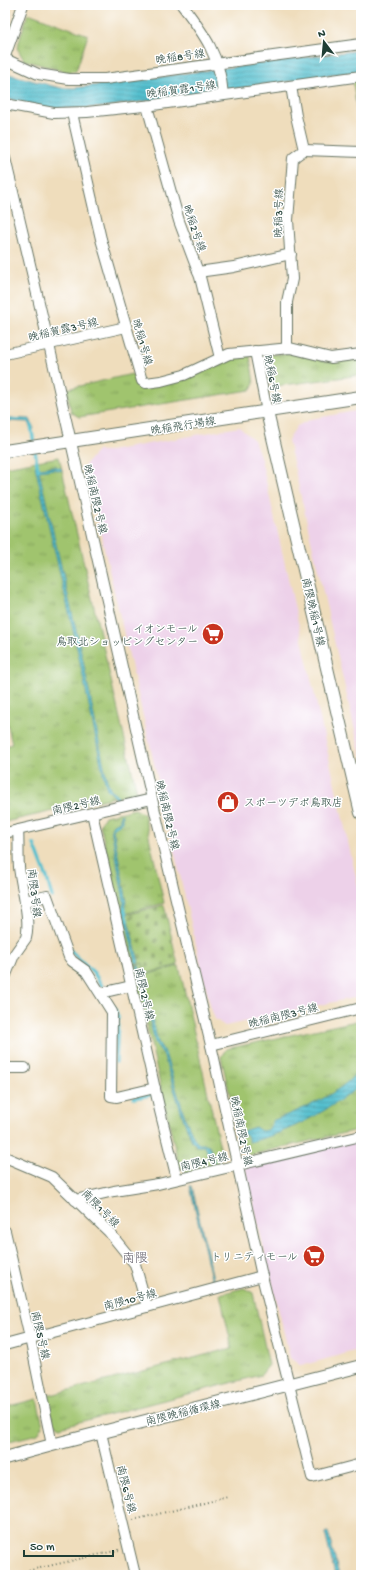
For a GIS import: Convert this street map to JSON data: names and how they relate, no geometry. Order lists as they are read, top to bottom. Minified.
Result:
{"streets":{"street":["晩稲8号線","晩稲賀露1号線","晩稲3号線","晩稲2号線","晩稲賀露3号線","晩稲1号線","晩稲6号線","晩稲飛行場線","晩稲南隈2号線","南隈晩稲1号線","南隈2号線","南隈3号線","南隈12号線","晩稲南隈3号線","南隈4号線","南隈1号線","南隈10号線","南隈5号線","南隈晩稲循環線","南隈6号線"]},"crossings":[["晩稲賀露1号線","晩稲2号線"],["晩稲賀露1号線","晩稲1号線"],["晩稲3号線","晩稲1号線"],["晩稲2号線","晩稲1号線"],["晩稲賀露3号線","晩稲1号線"],["晩稲賀露3号線","晩稲南隈2号線"],["晩稲1号線","晩稲6号線"],["晩稲6号線","晩稲飛行場線"],["晩稲6号線","南隈晩稲1号線"],["晩稲飛行場線","晩稲南隈2号線"],["晩稲飛行場線","南隈晩稲1号線"],["晩稲南隈2号線","南隈2号線"],["晩稲南隈2号線","晩稲南隈3号線"],["晩稲南隈2号線","南隈4号線"],["晩稲南隈2号線","南隈10号線"],["晩稲南隈2号線","南隈晩稲循環線"],["南隈2号線","南隈3号線"],["南隈2号線","南隈12号線"],["南隈12号線","南隈4号線"],["南隈4号線","南隈1号線"],["南隈1号線","南隈10号線"],["南隈10号線","南隈5号線"],["南隈5号線","南隈晩稲循環線"],["南隈晩稲循環線","南隈6号線"]],"districts":["南隈"],"places":{"supermarket":["イオンモール 鳥取北ショッピングセンター","トリニティモール"],"shop":["スポーツデポ鳥取店"]},"scale_bar":"50 m","north":"top"}
